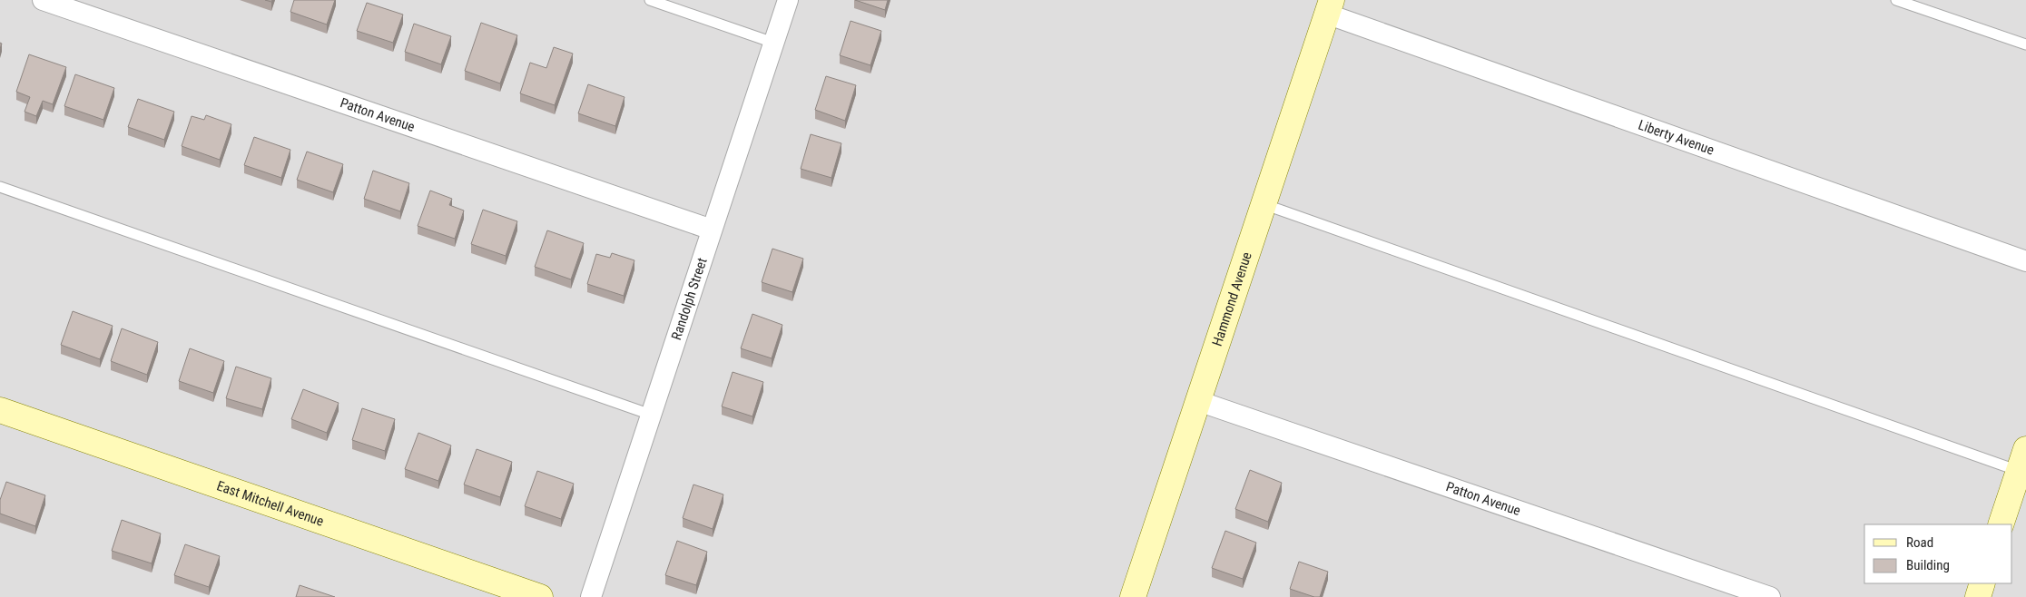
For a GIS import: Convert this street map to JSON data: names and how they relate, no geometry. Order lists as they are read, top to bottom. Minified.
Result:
{"streets":{"street":["Patton Avenue","Liberty Avenue","Randolph Street","Hammond Avenue","East Mitchell Avenue"]},"crossings":[["Patton Avenue","Randolph Street"],["Patton Avenue","Hammond Avenue"],["Liberty Avenue","Hammond Avenue"]],"legend":["Road","Building"]}
